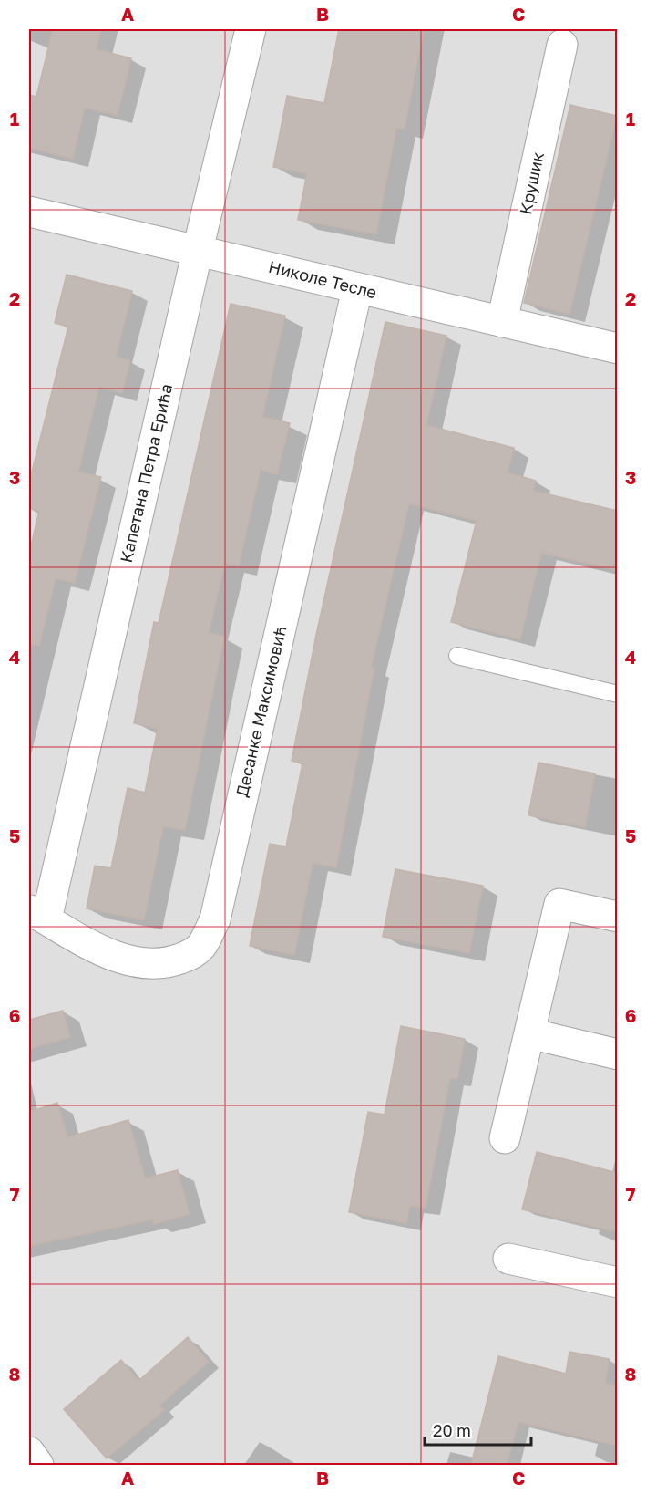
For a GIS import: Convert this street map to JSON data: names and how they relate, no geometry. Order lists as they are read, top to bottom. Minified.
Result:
{"streets":{"street":["Крушик","Николе Тесле","Капетана Петра Ерића","Десанке Максимовић"]},"crossings":[["Крушик","Николе Тесле"],["Николе Тесле","Капетана Петра Ерића"],["Николе Тесле","Десанке Максимовић"],["Капетана Петра Ерића","Десанке Максимовић"]],"scale_bar":"20 m","grid":{"columns":["A","B","C"],"rows":["1","2","3","4","5","6","7","8"]}}
